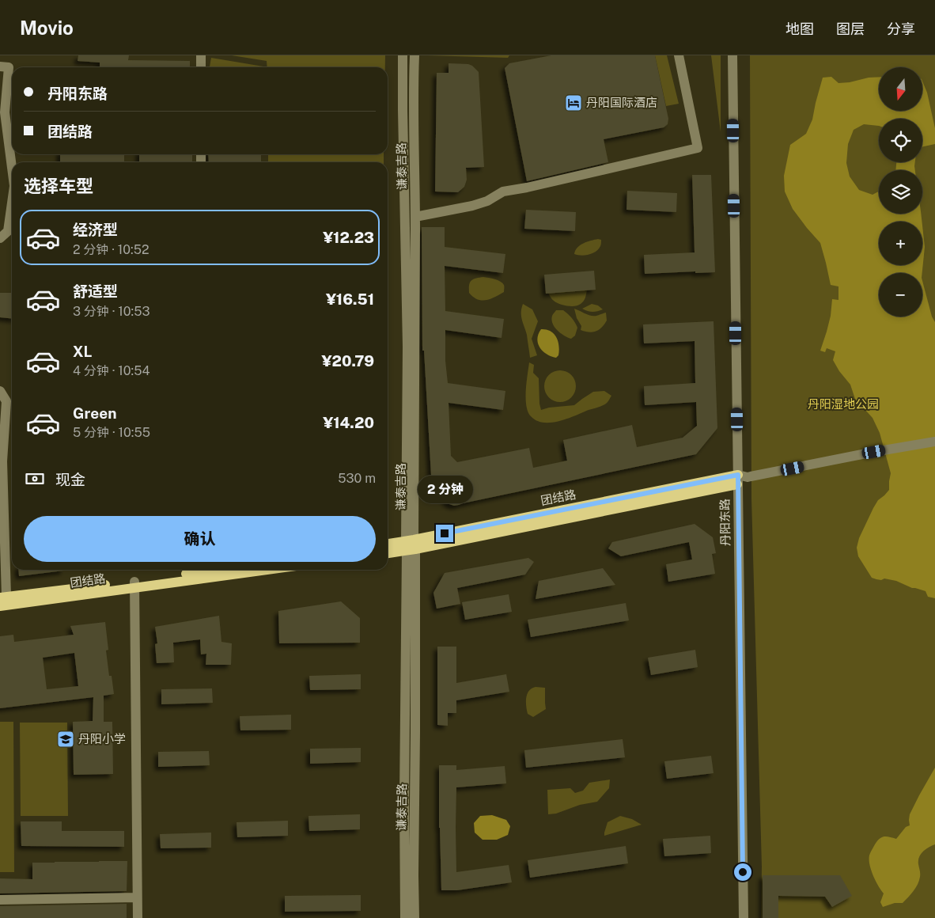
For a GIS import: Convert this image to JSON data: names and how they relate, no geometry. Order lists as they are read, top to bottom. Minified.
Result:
{"streets":{"main road":["团结路"],"street":["谦泰吉路","丹阳东路"]},"crossings":[["谦泰吉路","团结路"],["团结路","丹阳东路"]],"parks":["丹阳湿地公园"],"places":{"hotel":["丹阳国际酒店"],"school or university":["丹阳小学"]},"north":"bottom","page":{"header":"Movio","nav":["地图","图层","分享"],"map_buttons":["+","−"],"banner":["丹阳东路","团结路"],"heading":"选择车型","list":[{"name":"经济型","note":"2 分钟 · 10:52","value":"¥12.23"},{"name":"舒适型","note":"3 分钟 · 10:53","value":"¥16.51"},{"name":"XL","note":"4 分钟 · 10:54","value":"¥20.79"},{"name":"Green","note":"5 分钟 · 10:55","value":"¥14.20"}],"pay":["现金","530 m"],"bubble":"2 分钟","buttons":"确认"}}
